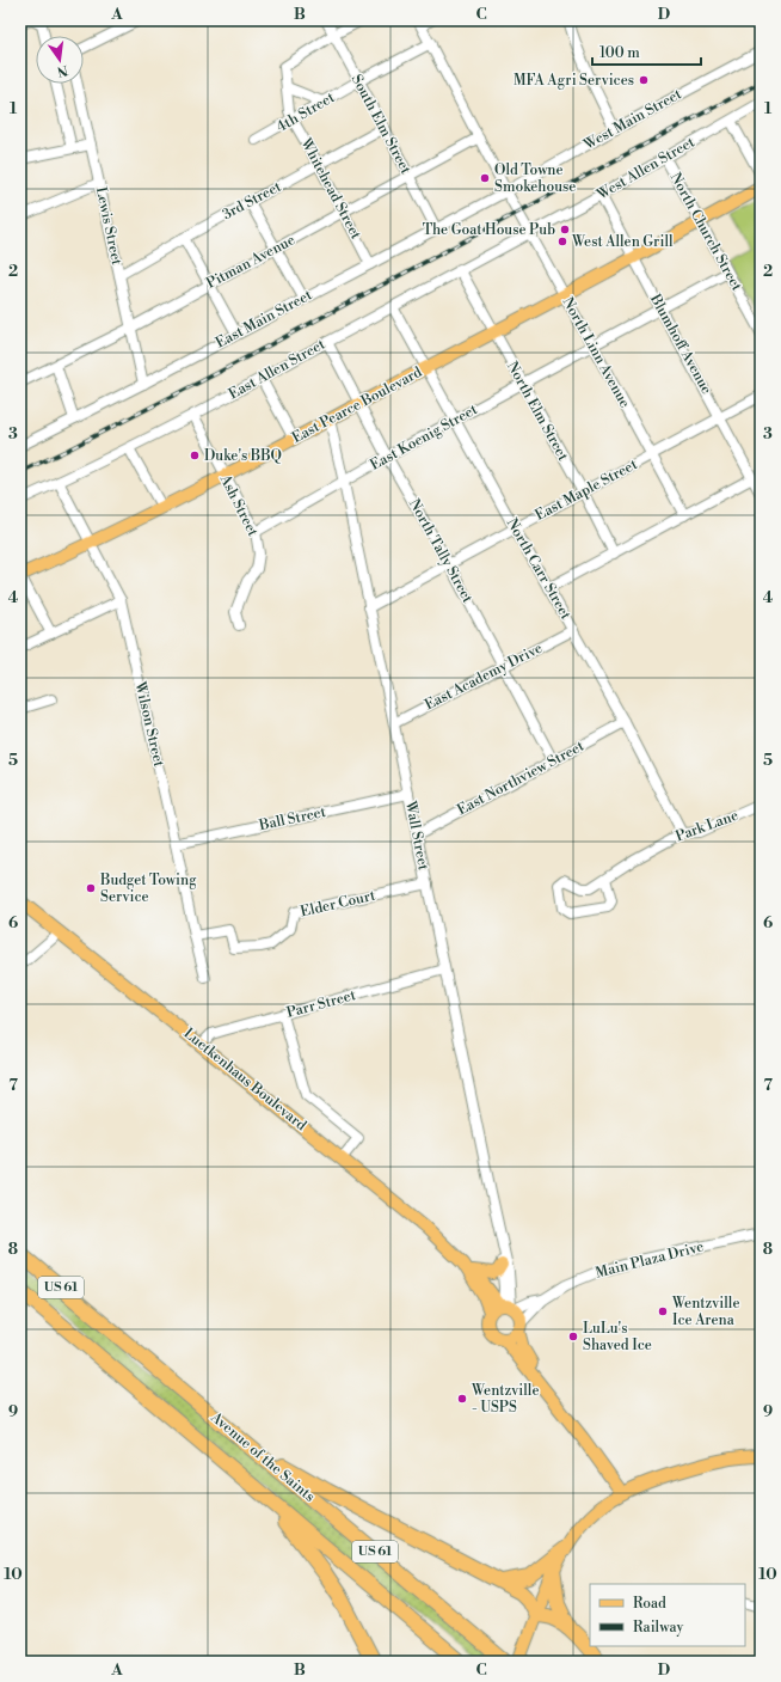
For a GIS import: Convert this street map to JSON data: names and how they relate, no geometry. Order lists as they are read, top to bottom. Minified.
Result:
{"streets":{"highway":["US 61","Avenue of the Saints"],"main road":["East Pearce Boulevard","Luetkenhaus Boulevard"],"street":["4th Street","West Main Street","South Elm Street","West Allen Street","Whitehead Street","3rd Street","Lewis Street","North Church Street","Pitman Avenue","East Main Street","Blumhoff Avenue","North Linn Avenue","East Allen Street","North Elm Street","East Koenig Street","East Maple Street","Ash Street","North Tally Street","North Carr Street","East Academy Drive","Wilson Street","East Northview Street","Ball Street","Park Lane","Wall Street","Elder Court","Parr Street","Main Plaza Drive"]},"crossings":[["4th Street","South Elm Street"],["4th Street","Whitehead Street"],["4th Street","North Linn Avenue"],["West Main Street","East Main Street"],["West Main Street","North Linn Avenue"],["South Elm Street","Whitehead Street"],["South Elm Street","3rd Street"],["South Elm Street","Pitman Avenue"],["South Elm Street","East Main Street"],["West Allen Street","North Church Street"],["West Allen Street","Blumhoff Avenue"],["West Allen Street","North Linn Avenue"],["West Allen Street","East Allen Street"],["Whitehead Street","3rd Street"],["Whitehead Street","Pitman Avenue"],["Whitehead Street","East Main Street"],["3rd Street","Lewis Street"],["Lewis Street","Pitman Avenue"],["Lewis Street","East Main Street"],["North Church Street","East Pearce Boulevard"],["North Church Street","East Koenig Street"],["Pitman Avenue","North Linn Avenue"],["East Main Street","North Linn Avenue"],["Blumhoff Avenue","East Pearce Boulevard"],["Blumhoff Avenue","East Koenig Street"],["Blumhoff Avenue","East Maple Street"],["North Linn Avenue","East Allen Street"],["North Linn Avenue","East Pearce Boulevard"],["North Linn Avenue","East Koenig Street"],["North Linn Avenue","East Maple Street"],["East Allen Street","North Elm Street"],["East Allen Street","Ash Street"],["East Allen Street","North Tally Street"],["East Allen Street","North Carr Street"],["East Allen Street","Wilson Street"],["East Pearce Boulevard","North Elm Street"],["East Pearce Boulevard","Ash Street"],["East Pearce Boulevard","North Tally Street"],["East Pearce Boulevard","North Carr Street"],["East Pearce Boulevard","Wilson Street"],["East Pearce Boulevard","Wall Street"],["North Elm Street","East Koenig Street"],["North Elm Street","East Maple Street"],["East Koenig Street","Ash Street"],["East Koenig Street","North Tally Street"],["East Koenig Street","North Carr Street"],["East Koenig Street","Wall Street"],["East Maple Street","North Tally Street"],["East Maple Street","North Carr Street"],["East Maple Street","Wall Street"],["North Tally Street","East Academy Drive"],["North Tally Street","East Northview Street"],["North Carr Street","East Academy Drive"],["North Carr Street","East Northview Street"],["North Carr Street","Park Lane"],["East Academy Drive","Wall Street"],["Wilson Street","Ball Street"],["Wilson Street","Elder Court"],["East Northview Street","Wall Street"],["Ball Street","Wall Street"],["Wall Street","Elder Court"],["Wall Street","Parr Street"],["Wall Street","Luetkenhaus Boulevard"],["Wall Street","Main Plaza Drive"],["Parr Street","Luetkenhaus Boulevard"],["Luetkenhaus Boulevard","Main Plaza Drive"]],"places":["MFA Agri Services","Old Towne Smokehouse","The Goat House Pub","West Allen Grill","Duke's BBQ","Budget Towing Service","Wentzville Ice Arena","LuLu's Shaved Ice","Wentzville - USPS"],"legend":["Road","Railway"],"scale_bar":"100 m","north":"bottom","grid":{"columns":["A","B","C","D"],"rows":["1","2","3","4","5","6","7","8","9","10"]}}
